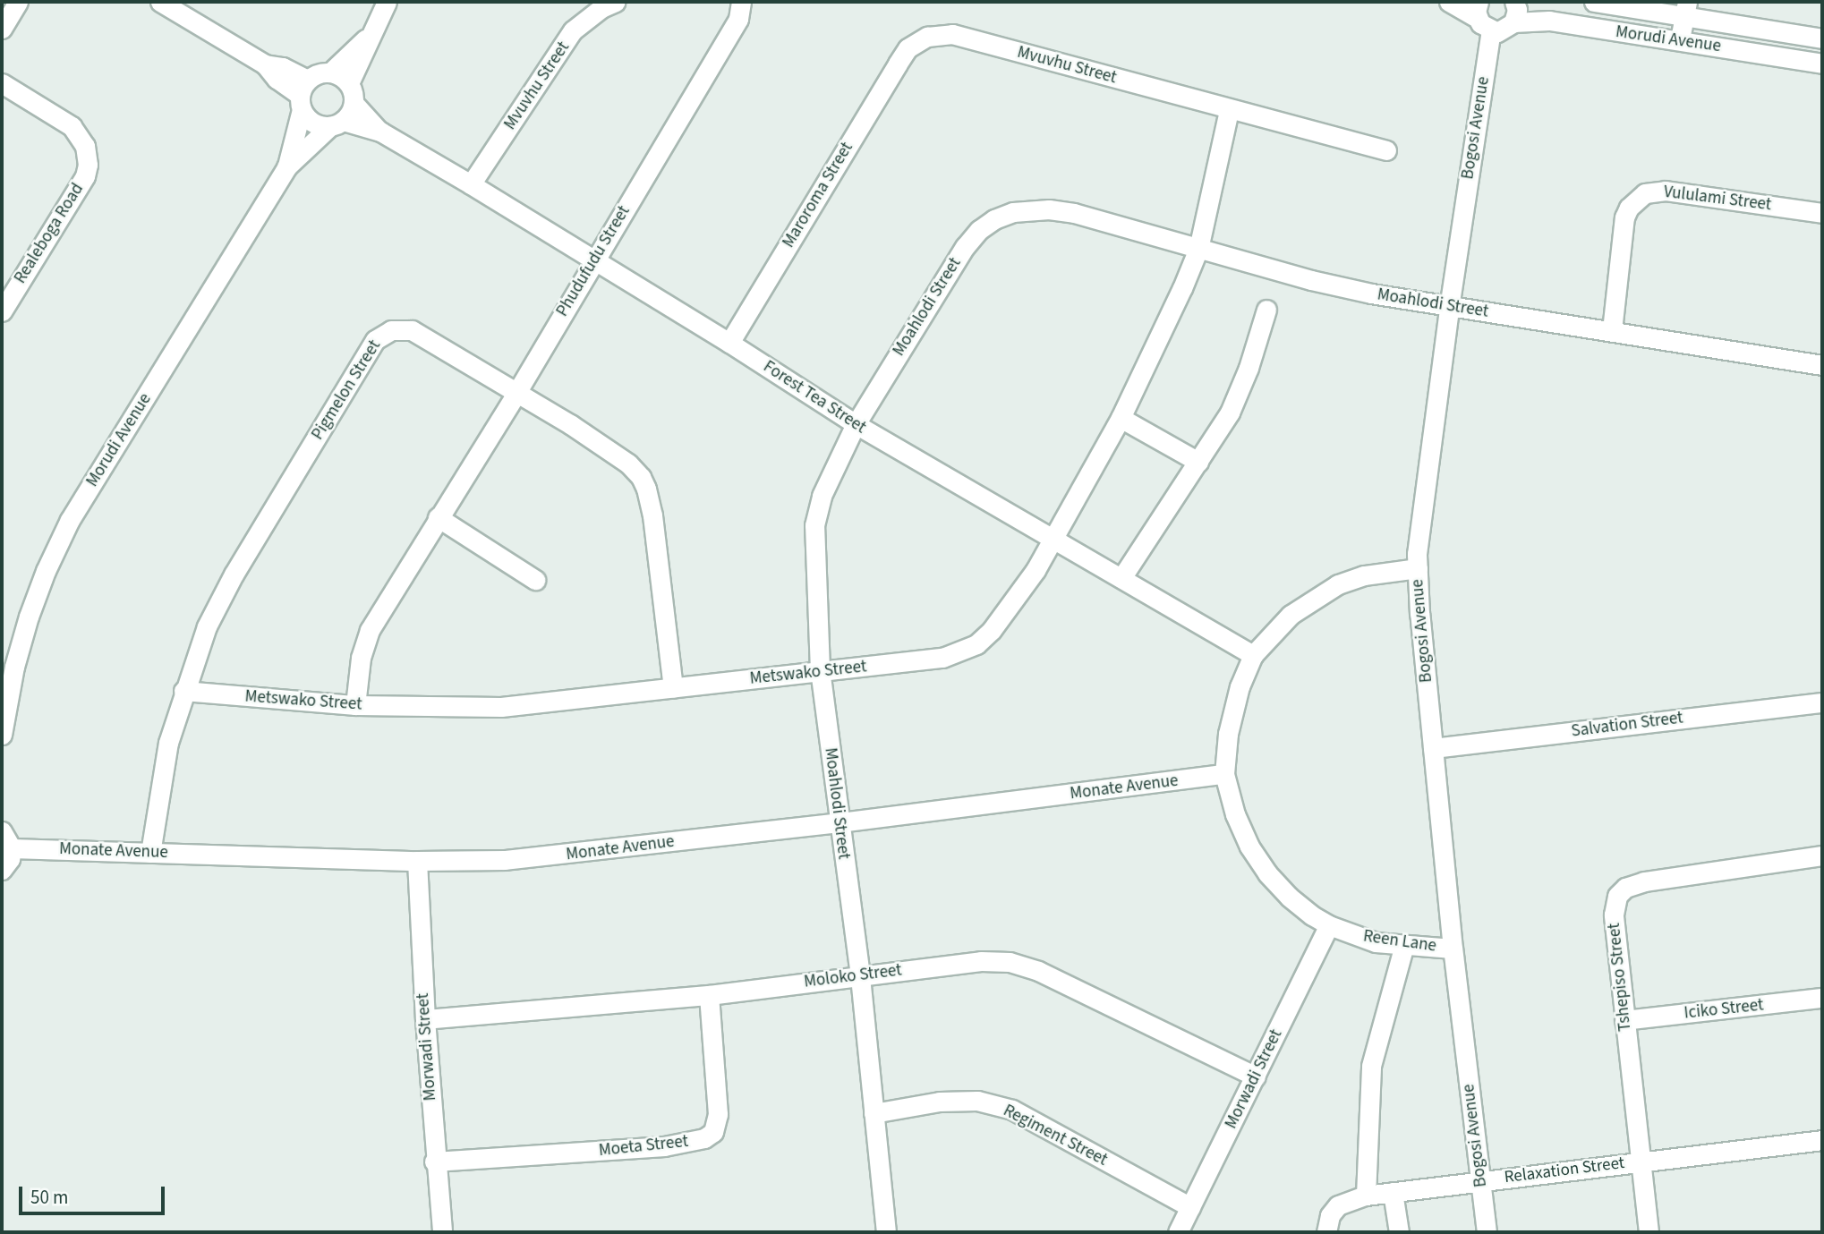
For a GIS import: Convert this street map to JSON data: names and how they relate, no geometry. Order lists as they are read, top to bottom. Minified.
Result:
{"streets":{"street":["Morudi Avenue","Mvuvhu Street","Bogosi Avenue","Maroroma Street","Vululami Street","Realeboga Road","Phudufudu Street","Moahlodi Street","Pigmelon Street","Forest Tea Street","Metswako Street","Salvation Street","Monate Avenue","Reen Lane","Moloko Street","Tshepiso Street","Iciko Street","Morwadi Street","Regiment Street","Moeta Street","Relaxation Street"]},"crossings":[["Morudi Avenue","Bogosi Avenue"],["Morudi Avenue","Forest Tea Street"],["Mvuvhu Street","Maroroma Street"],["Mvuvhu Street","Forest Tea Street"],["Bogosi Avenue","Moahlodi Street"],["Bogosi Avenue","Salvation Street"],["Bogosi Avenue","Reen Lane"],["Bogosi Avenue","Relaxation Street"],["Maroroma Street","Forest Tea Street"],["Vululami Street","Moahlodi Street"],["Phudufudu Street","Pigmelon Street"],["Phudufudu Street","Forest Tea Street"],["Phudufudu Street","Metswako Street"],["Moahlodi Street","Forest Tea Street"],["Moahlodi Street","Metswako Street"],["Moahlodi Street","Monate Avenue"],["Moahlodi Street","Moloko Street"],["Moahlodi Street","Regiment Street"],["Pigmelon Street","Metswako Street"],["Pigmelon Street","Monate Avenue"],["Forest Tea Street","Metswako Street"],["Forest Tea Street","Reen Lane"],["Monate Avenue","Reen Lane"],["Monate Avenue","Morwadi Street"],["Reen Lane","Morwadi Street"],["Moloko Street","Morwadi Street"],["Moloko Street","Moeta Street"],["Tshepiso Street","Iciko Street"],["Tshepiso Street","Relaxation Street"],["Morwadi Street","Regiment Street"],["Morwadi Street","Moeta Street"]],"scale_bar":"50 m"}
